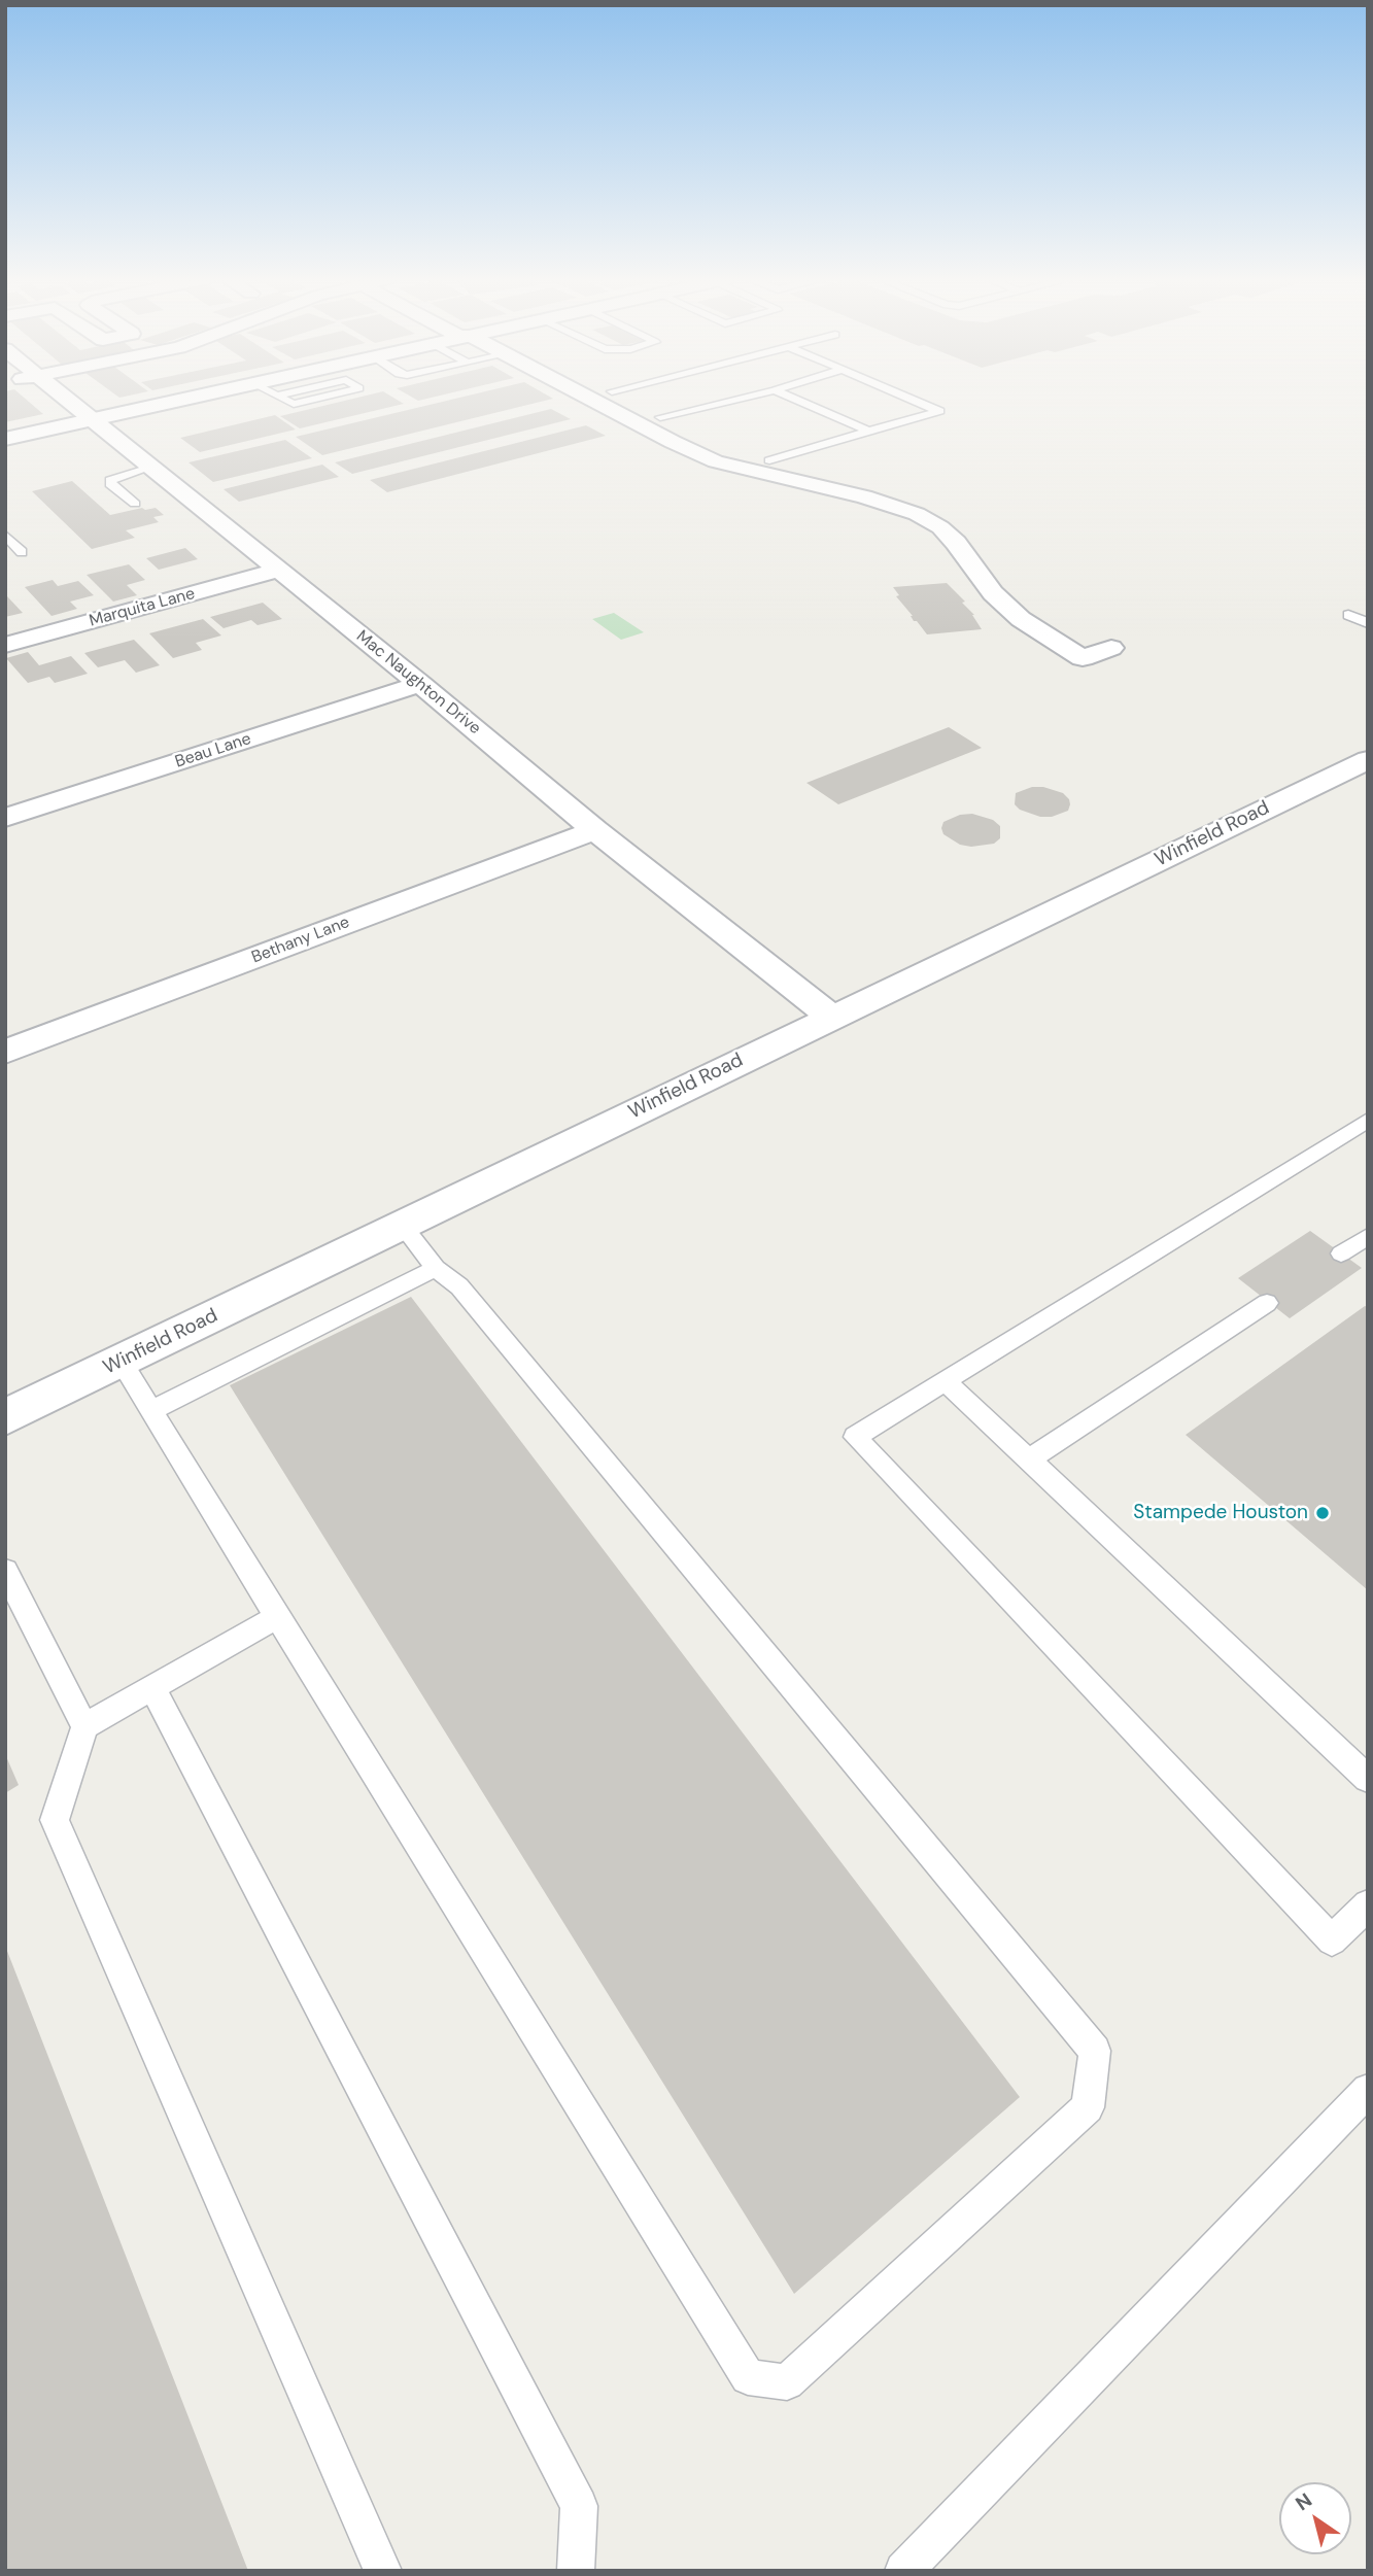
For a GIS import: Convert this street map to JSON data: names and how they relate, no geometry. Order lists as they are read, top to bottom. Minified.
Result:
{"streets":{"street":["Marquita Lane","Mac Naughton Drive","Beau Lane","Winfield Road","Bethany Lane"]},"crossings":[["Marquita Lane","Mac Naughton Drive"],["Mac Naughton Drive","Beau Lane"],["Mac Naughton Drive","Winfield Road"],["Mac Naughton Drive","Bethany Lane"]],"places":["Stampede Houston"],"north":"top left"}
